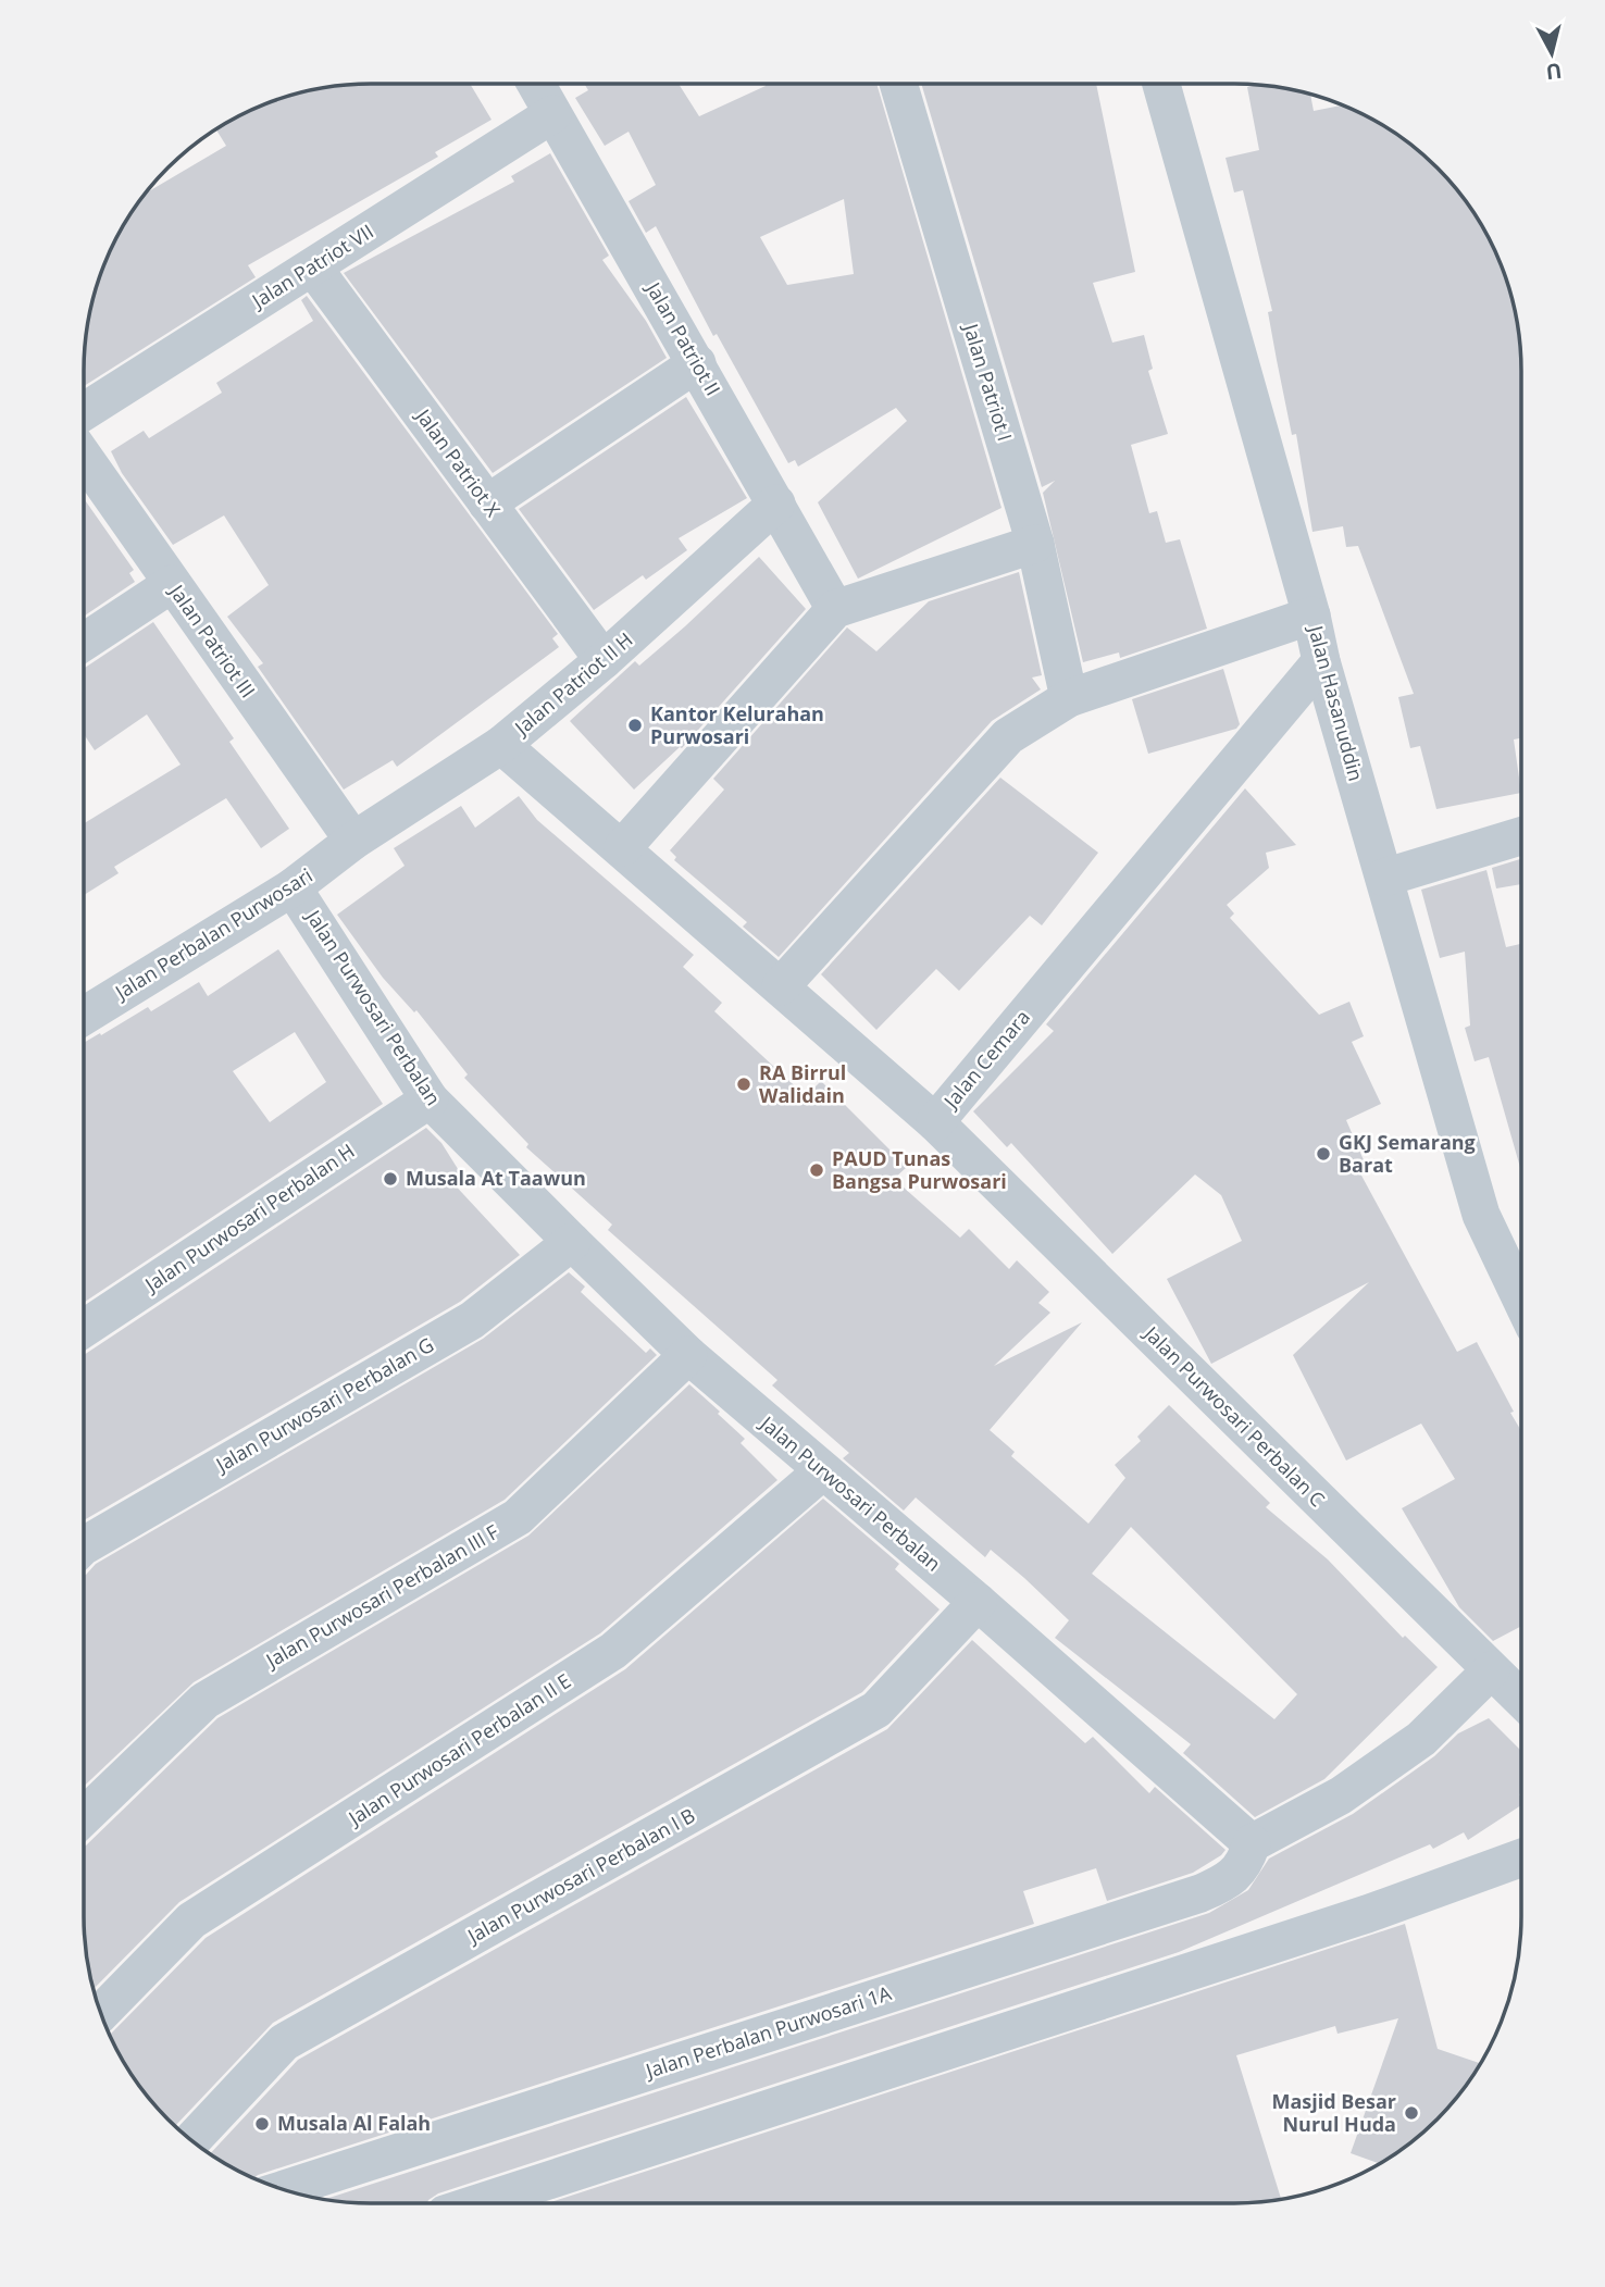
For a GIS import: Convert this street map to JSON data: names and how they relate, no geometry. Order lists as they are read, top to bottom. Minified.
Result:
{"streets":{"street":["Jalan Patriot VII","Jalan Patriot II","Jalan Patriot I","Jalan Patriot X","Jalan Patriot III","Jalan Patriot II H","Jalan Hasanuddin","Jalan Perbalan Purwosari","Jalan Purwosari Perbalan","Jalan Cemara","Jalan Purwosari Perbalan H","Jalan Purwosari Perbalan G","Jalan Purwosari Perbalan C","Jalan Purwosari Perbalan III F","Jalan Purwosari Perbalan II E","Jalan Purwosari Perbalan I B","Jalan Perbalan Purwosari 1A"]},"crossings":[["Jalan Patriot VII","Jalan Patriot II"],["Jalan Patriot VII","Jalan Patriot X"],["Jalan Patriot II","Jalan Patriot II H"],["Jalan Patriot X","Jalan Patriot II H"],["Jalan Patriot III","Jalan Patriot II H"],["Jalan Patriot III","Jalan Perbalan Purwosari"],["Jalan Patriot II H","Jalan Perbalan Purwosari"],["Jalan Patriot II H","Jalan Cemara"],["Jalan Hasanuddin","Jalan Cemara"],["Jalan Perbalan Purwosari","Jalan Purwosari Perbalan"],["Jalan Purwosari Perbalan","Jalan Purwosari Perbalan H"],["Jalan Purwosari Perbalan","Jalan Purwosari Perbalan G"],["Jalan Purwosari Perbalan","Jalan Purwosari Perbalan III F"],["Jalan Purwosari Perbalan","Jalan Purwosari Perbalan II E"],["Jalan Purwosari Perbalan","Jalan Purwosari Perbalan I B"],["Jalan Purwosari Perbalan","Jalan Perbalan Purwosari 1A"],["Jalan Cemara","Jalan Purwosari Perbalan C"]],"places":["Kantor Kelurahan Purwosari","RA Birrul Walidain","GKJ Semarang Barat","PAUD Tunas Bangsa Purwosari","Musala At Taawun","Masjid Besar Nurul Huda","Musala Al Falah"],"north":"bottom"}
